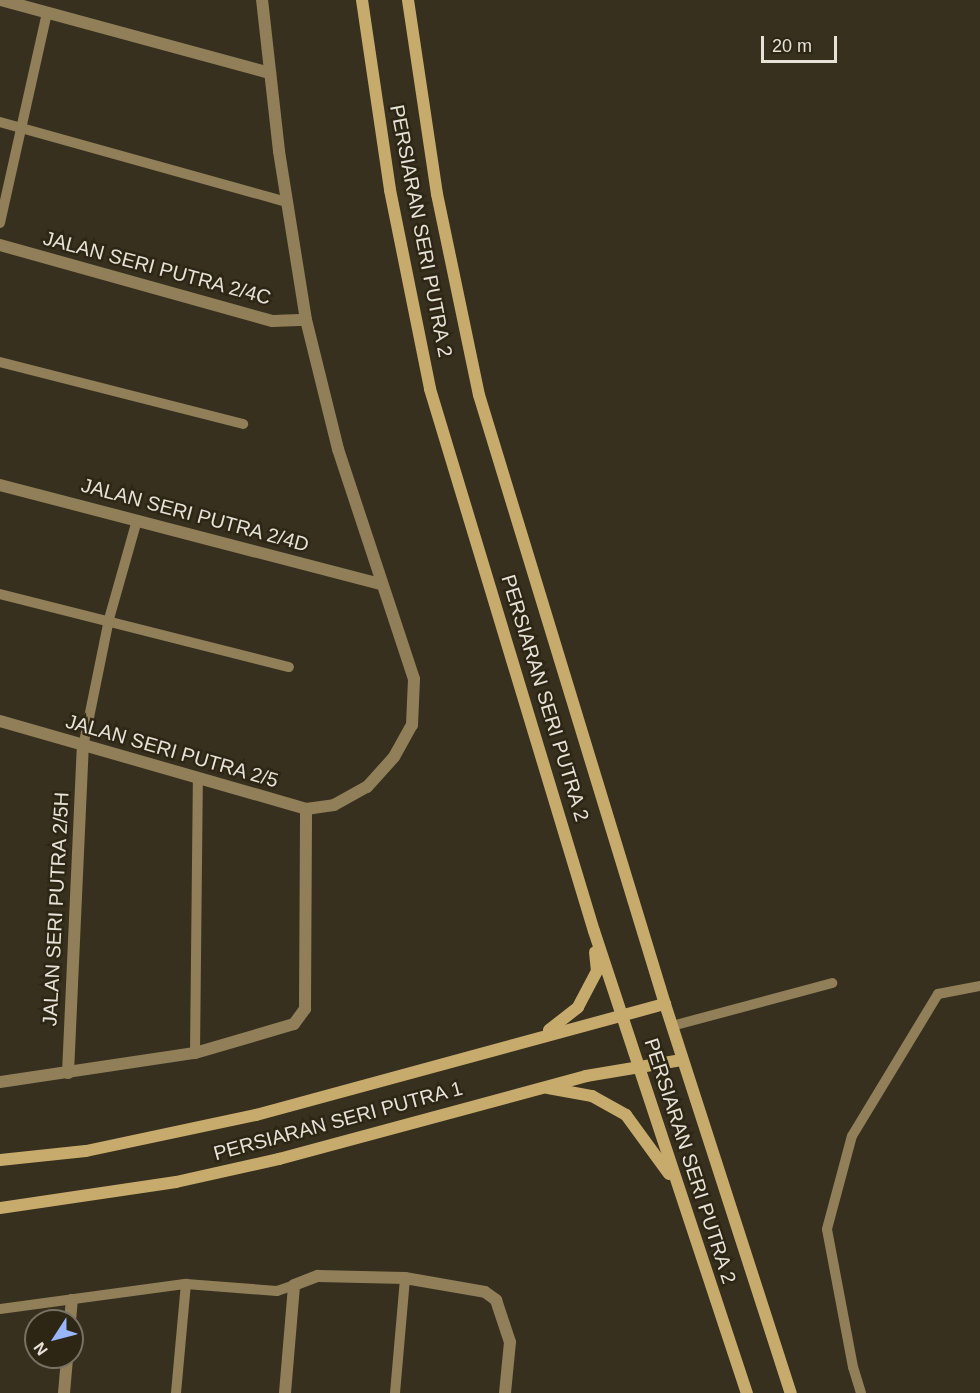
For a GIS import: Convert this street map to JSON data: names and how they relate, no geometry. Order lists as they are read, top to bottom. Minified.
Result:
{"streets":{"street":["PERSIARAN SERI PUTRA 2","JALAN SERI PUTRA 2/4C","JALAN SERI PUTRA 2/4D","JALAN SERI PUTRA 2/5","JALAN SERI PUTRA 2/5H","PERSIARAN SERI PUTRA 1"]},"crossings":[["PERSIARAN SERI PUTRA 2","PERSIARAN SERI PUTRA 1"],["JALAN SERI PUTRA 2/4D","JALAN SERI PUTRA 2/5"],["JALAN SERI PUTRA 2/5","JALAN SERI PUTRA 2/5H"]],"scale_bar":"20 m","north":"bottom left"}
